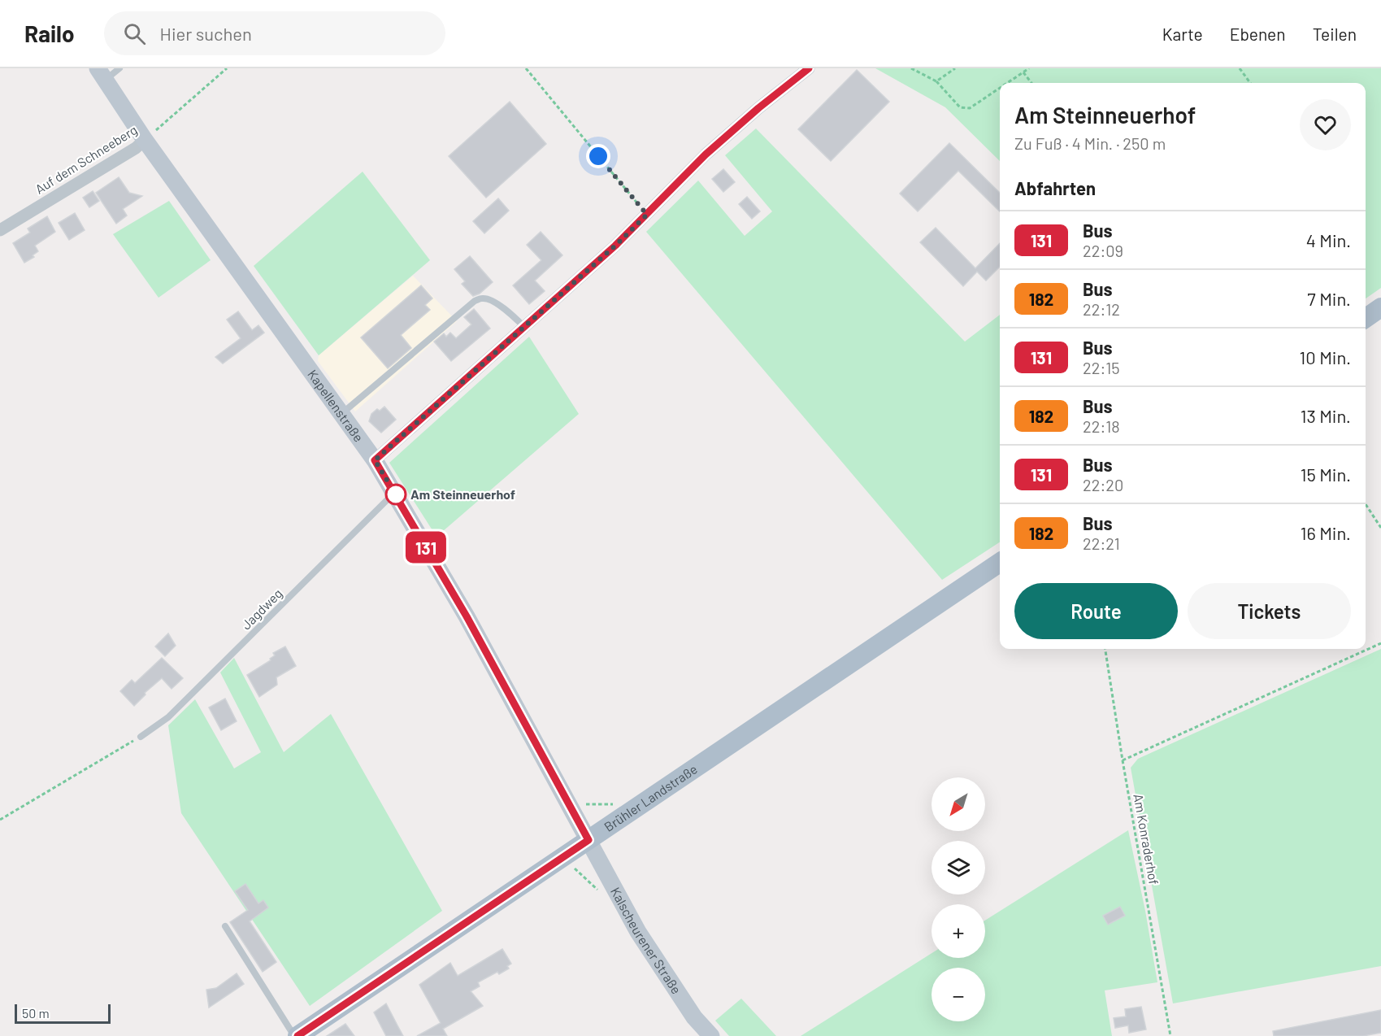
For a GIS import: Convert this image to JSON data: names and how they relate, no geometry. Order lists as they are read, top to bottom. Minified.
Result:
{"streets":{"main road":["Kapellenstraße","Brühler Landstraße","Kalscheurener Straße"],"street":["Auf dem Schneeberg"],"lane":["Jagdweg"],"path":["Am Konraderhof"]},"crossings":[["Auf dem Schneeberg","Kapellenstraße"],["Kapellenstraße","Jagdweg"],["Kapellenstraße","Brühler Landstraße"],["Kapellenstraße","Kalscheurener Straße"],["Brühler Landstraße","Kalscheurener Straße"]],"places":["Am Steinneuerhof"],"lines":["bus line 131"],"scale_bar":"50 m","north":"bottom left","page":{"header":"Railo","search":"Hier suchen","nav":["Karte","Ebenen","Teilen"],"on_map":"131","heading":[["Am Steinneuerhof","Zu Fuß · 4 Min. · 250 m"],"Abfahrten"],"list":[{"mark":"131","name":"Bus","note":"22:09","value":"4 Min."},{"mark":"182","name":"Bus","note":"22:12","value":"7 Min."},{"mark":"131","name":"Bus","note":"22:15","value":"10 Min."},{"mark":"182","name":"Bus","note":"22:18","value":"13 Min."},{"mark":"131","name":"Bus","note":"22:20","value":"15 Min."},{"mark":"182","name":"Bus","note":"22:21","value":"16 Min."}],"buttons":["Route","Tickets"],"map_buttons":["+","−"],"scale":"50 m"}}
